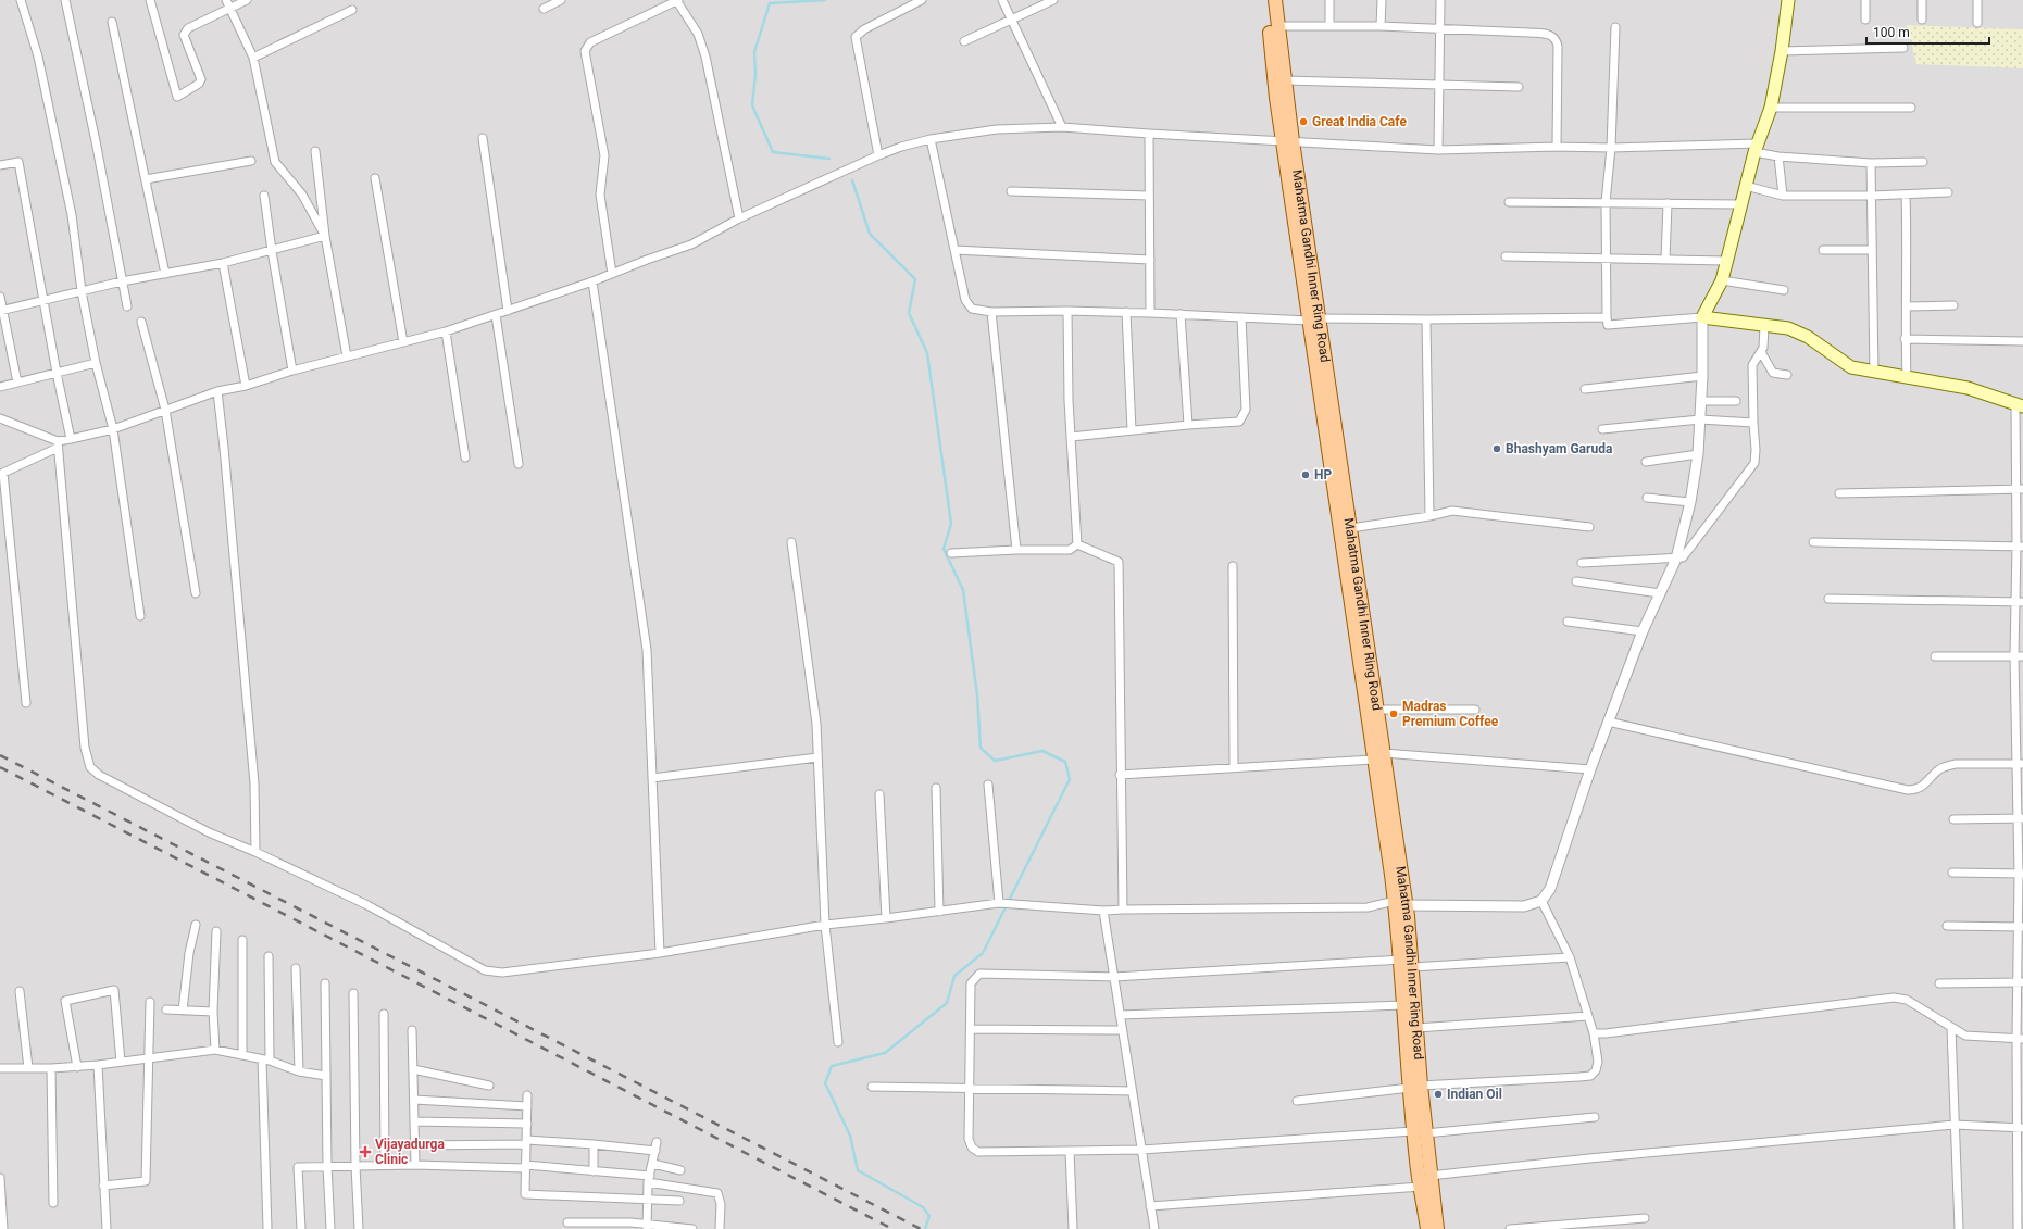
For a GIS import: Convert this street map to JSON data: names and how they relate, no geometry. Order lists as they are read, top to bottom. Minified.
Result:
{"streets":{"main road":["Mahatma Gandhi Inner Ring Road"]},"places":{"other":["Great India Cafe","Bhashyam Garuda","HP","Madras Premium Coffee","Indian Oil"],"health":["Vijayadurga Clinic"]},"scale_bar":"100 m"}
